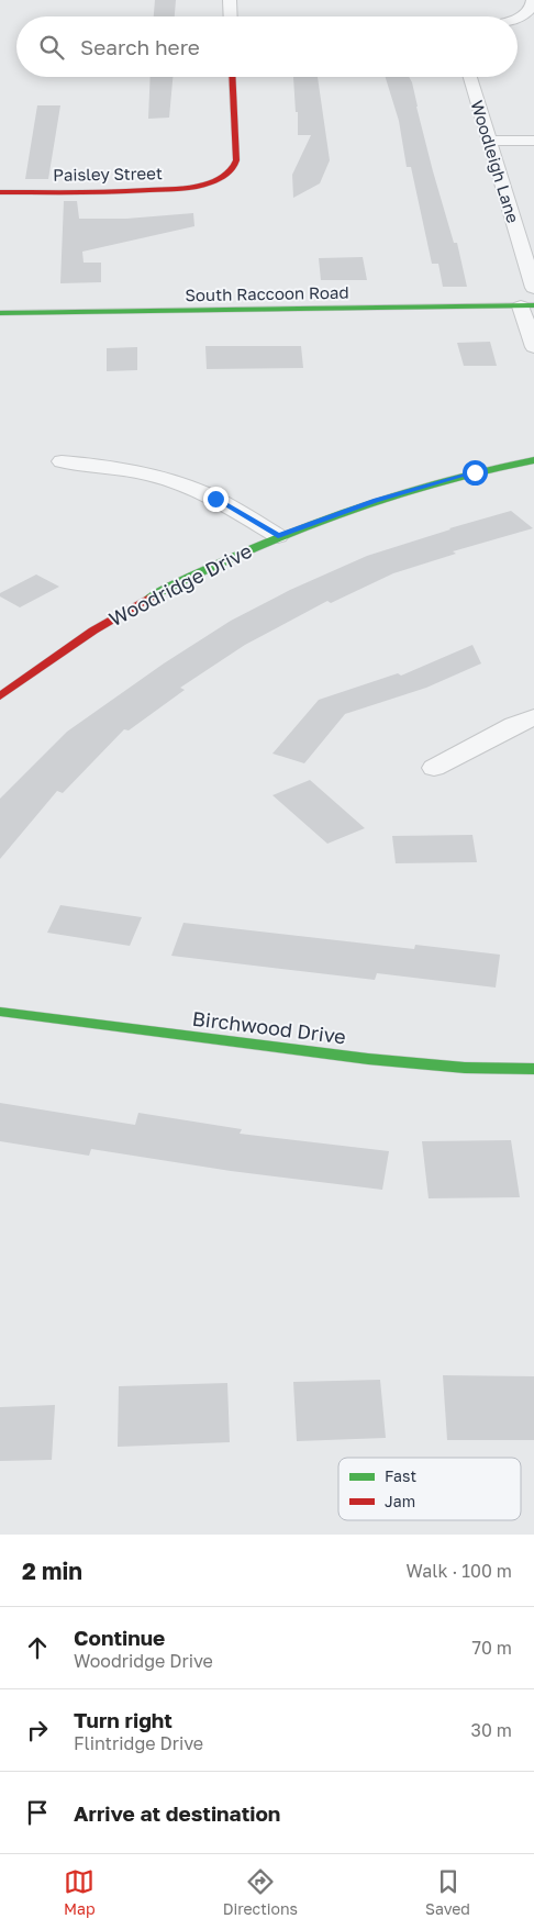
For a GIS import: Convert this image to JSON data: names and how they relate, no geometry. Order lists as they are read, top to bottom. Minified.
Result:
{"streets":{"street":["Woodleigh Lane","Paisley Street","South Raccoon Road","Woodridge Drive","Birchwood Drive"]},"legend":["Fast","Jam"],"page":{"search":"Search here","heading":["2 min","Walk · 100 m"],"list":[["Continue","Woodridge Drive","70 m"],["Turn right","Flintridge Drive","30 m"],"Arrive at destination"],"nav":["Map","Directions","Saved"]}}
